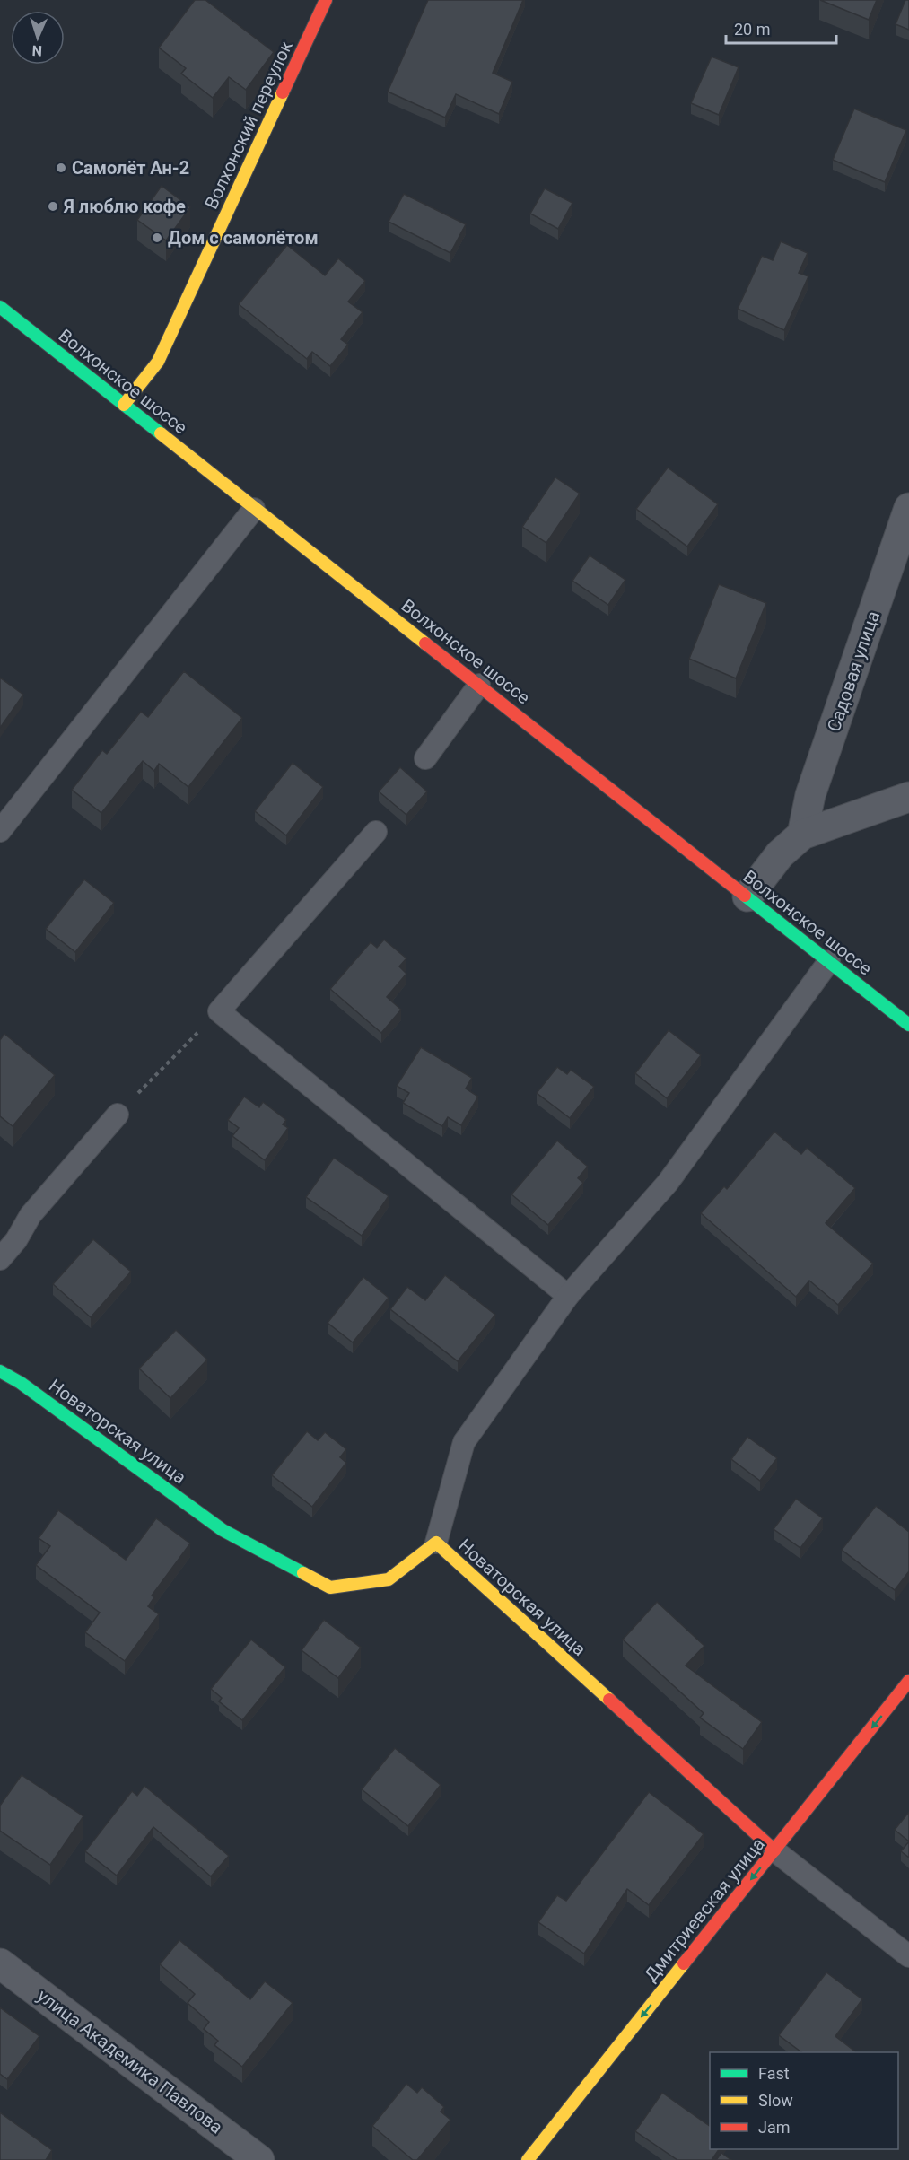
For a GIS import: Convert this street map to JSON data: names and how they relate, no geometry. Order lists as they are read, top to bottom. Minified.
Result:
{"streets":{"street":["Волхонский переулок","Волхонское шоссе","Садовая улица","Новаторская улица","Дмитриевская улица","улица Академика Павлова"]},"crossings":[["Волхонский переулок","Волхонское шоссе"],["Новаторская улица","Дмитриевская улица"]],"one_way":["Дмитриевская улица"],"places":["Самолёт Ан-2","Я люблю кофе","Дом с самолётом"],"legend":["Fast","Slow","Jam"],"scale_bar":"20 m","north":"bottom"}
